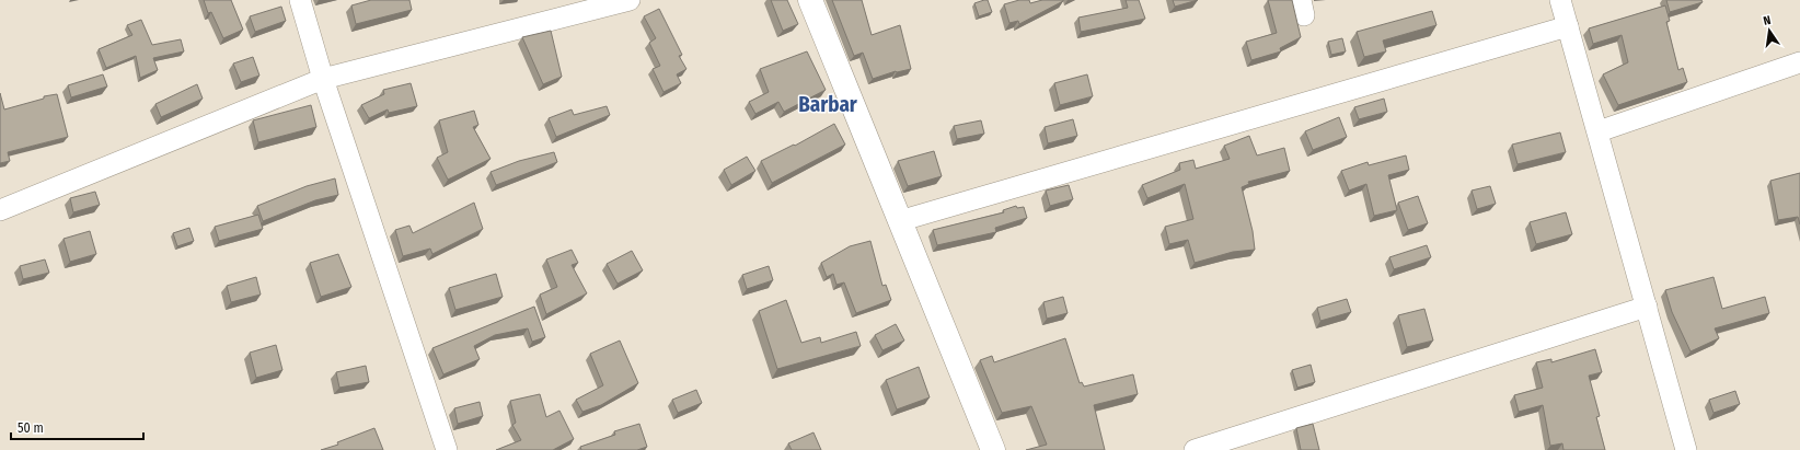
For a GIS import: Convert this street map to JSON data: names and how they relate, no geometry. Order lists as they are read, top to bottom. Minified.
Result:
{"districts":["Barbar"],"scale_bar":"50 m","north":"top"}
